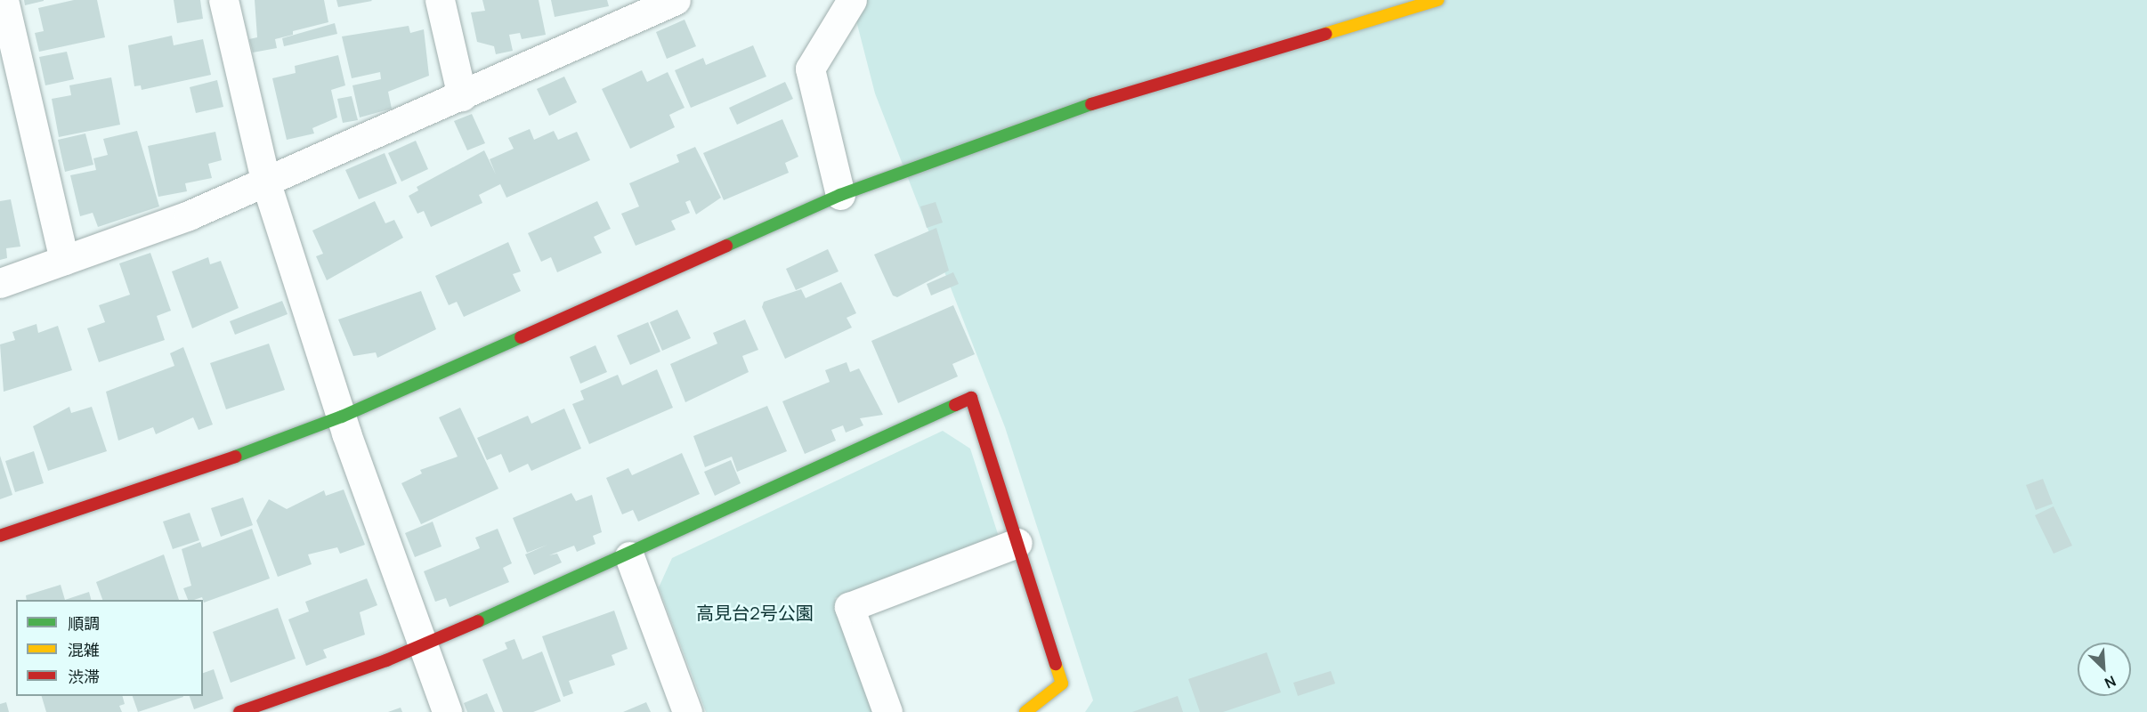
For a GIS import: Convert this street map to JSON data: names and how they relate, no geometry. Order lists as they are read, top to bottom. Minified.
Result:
{"parks":["高見台2号公園"],"legend":["順調","混雑","渋滞"],"north":"bottom right"}
